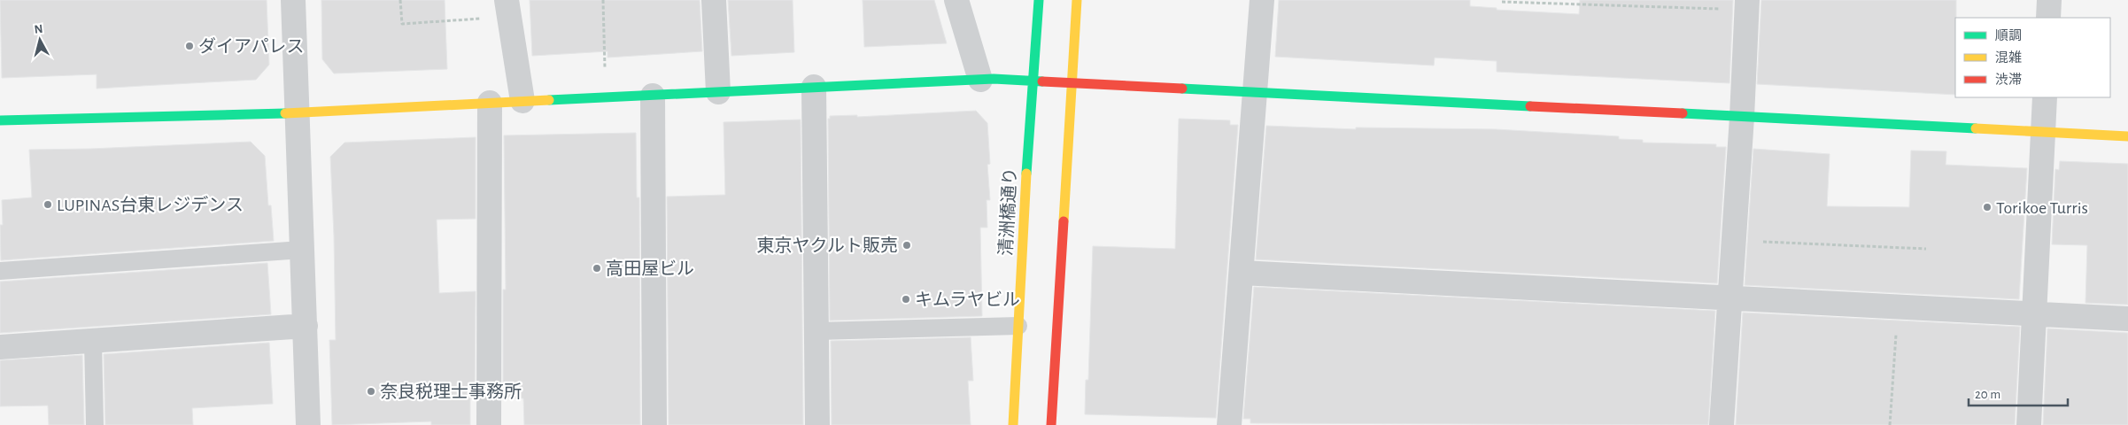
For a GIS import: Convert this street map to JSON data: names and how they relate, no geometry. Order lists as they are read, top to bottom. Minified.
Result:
{"streets":{"street":["清洲橋通り"]},"places":["ダイアパレス","LUPINAS台東レジデンス","Torikoe Turris","東京ヤクルト販売","高田屋ビル","キムラヤビル","奈良税理士事務所"],"legend":["順調","混雑","渋滞"],"scale_bar":"20 m","north":"top"}
